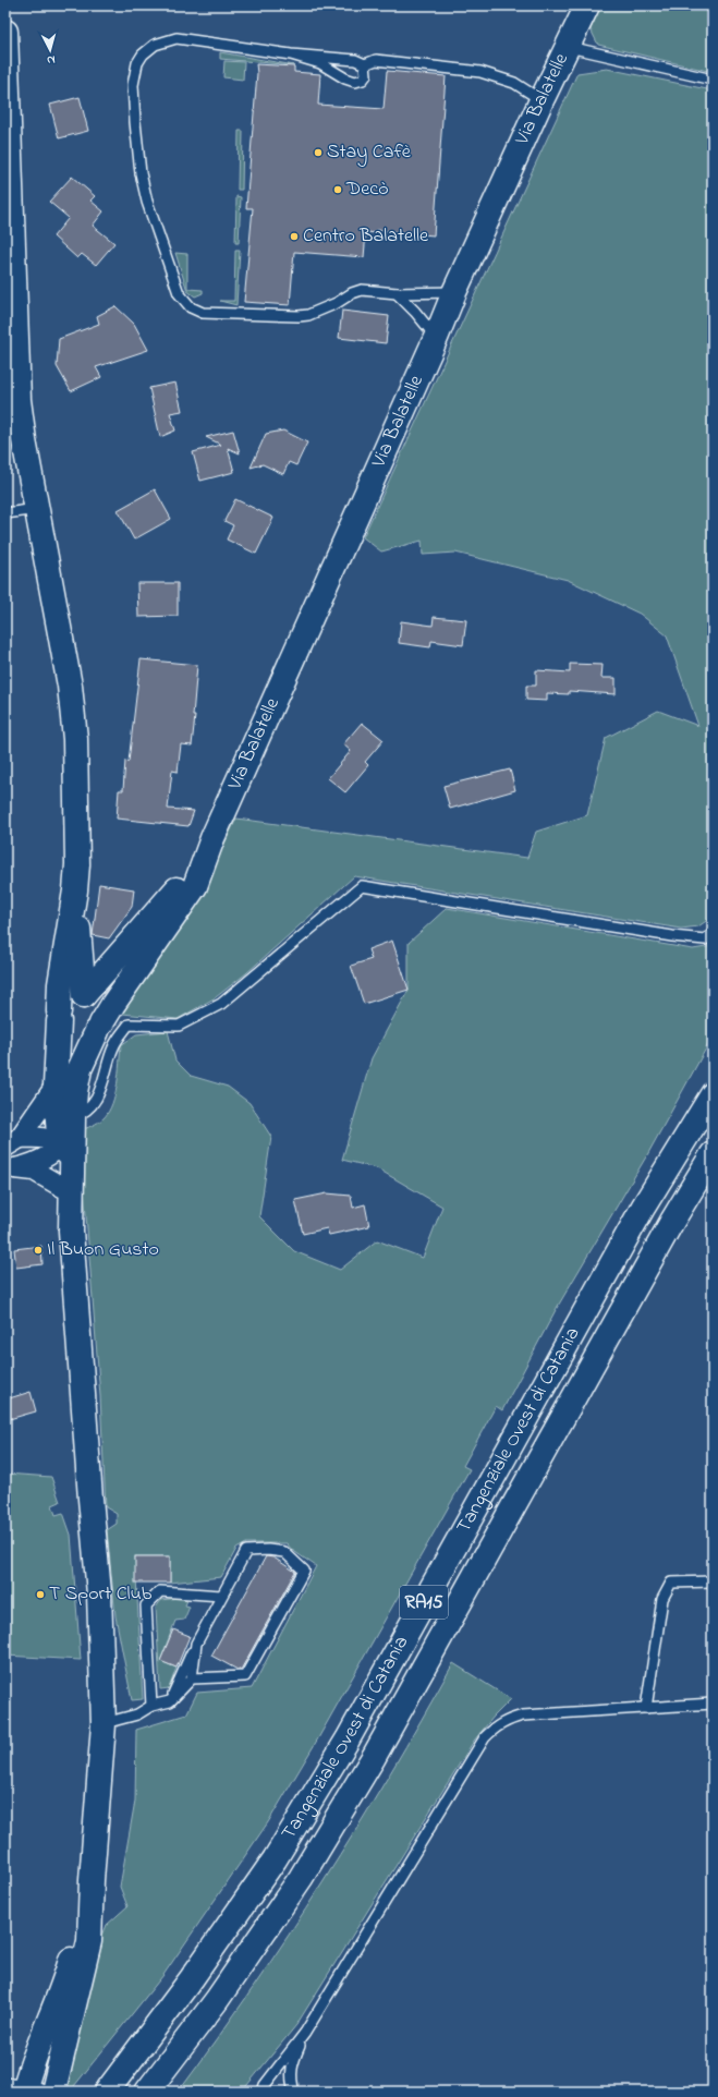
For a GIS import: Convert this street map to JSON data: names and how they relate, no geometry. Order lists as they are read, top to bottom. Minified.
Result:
{"streets":{"main road":["Via Balatelle","Tangenziale Ovest di Catania","RA15"]},"places":["Stay Cafè","Decò","Centro Balatelle","Il Buon Gusto","T Sport Club"],"north":"bottom"}
